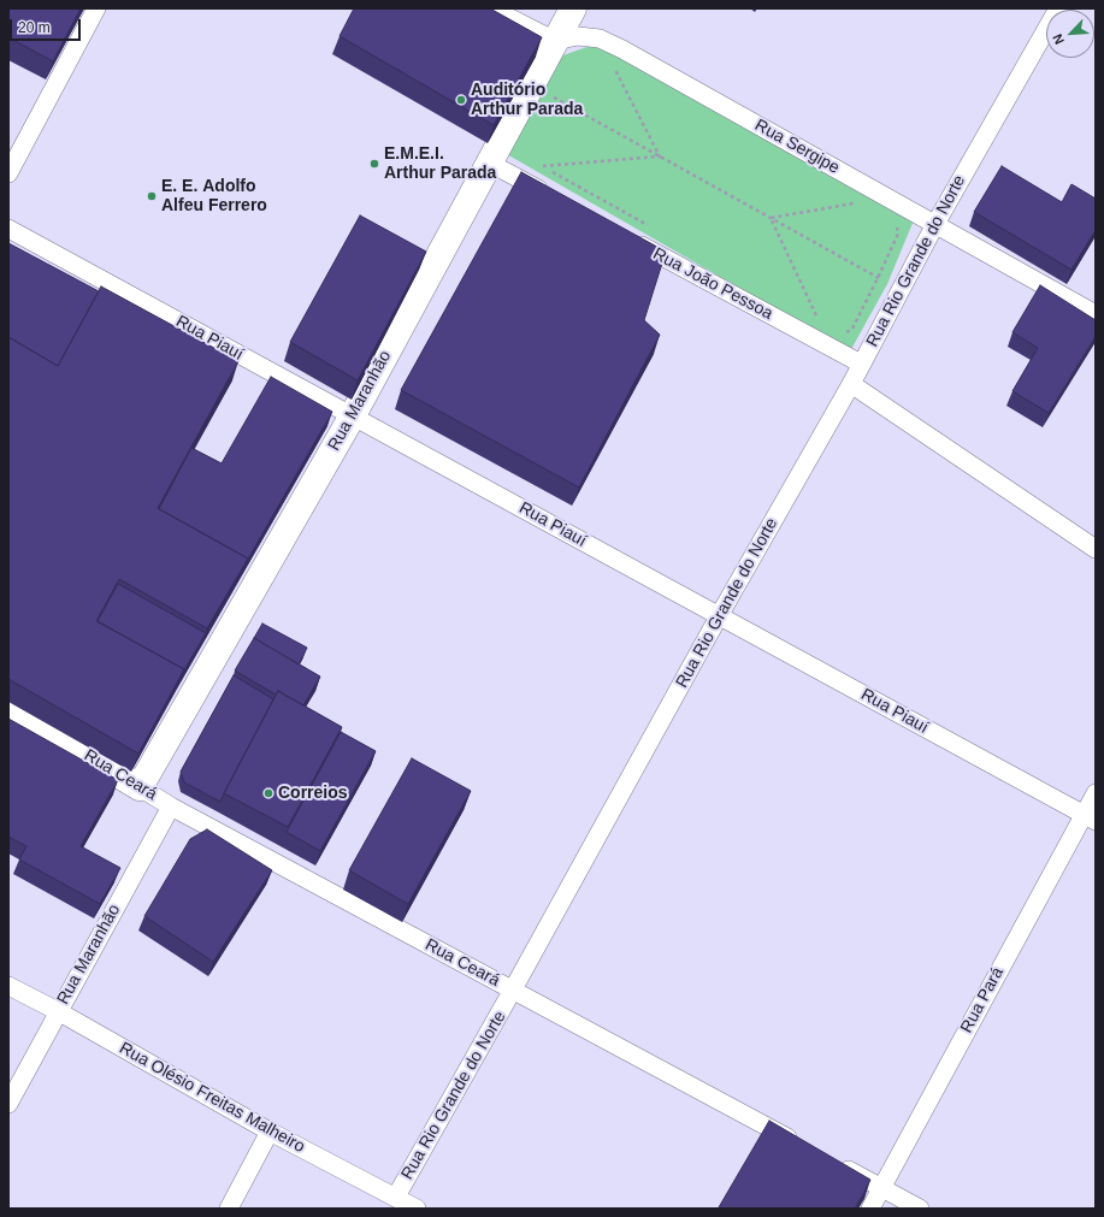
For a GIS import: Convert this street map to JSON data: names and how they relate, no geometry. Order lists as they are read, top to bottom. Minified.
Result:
{"streets":{"main road":["Rua Maranhão","Rua Ceará"],"street":["Rua Sergipe","Rua Rio Grande do Norte","Rua João Pessoa","Rua Piauí","Rua Pará","Rua Olésio Freitas Malheiro"]},"crossings":[["Rua Sergipe","Rua Rio Grande do Norte"],["Rua Sergipe","Rua Maranhão"],["Rua Rio Grande do Norte","Rua João Pessoa"],["Rua Rio Grande do Norte","Rua Piauí"],["Rua Rio Grande do Norte","Rua Ceará"],["Rua Rio Grande do Norte","Rua Olésio Freitas Malheiro"],["Rua Piauí","Rua Maranhão"],["Rua Piauí","Rua Pará"],["Rua Maranhão","Rua Ceará"],["Rua Maranhão","Rua Olésio Freitas Malheiro"]],"places":["Auditório Arthur Parada","E.M.E.I. Arthur Parada","E. E. Adolfo Alfeu Ferrero","Correios"],"scale_bar":"20 m","north":"bottom left"}
